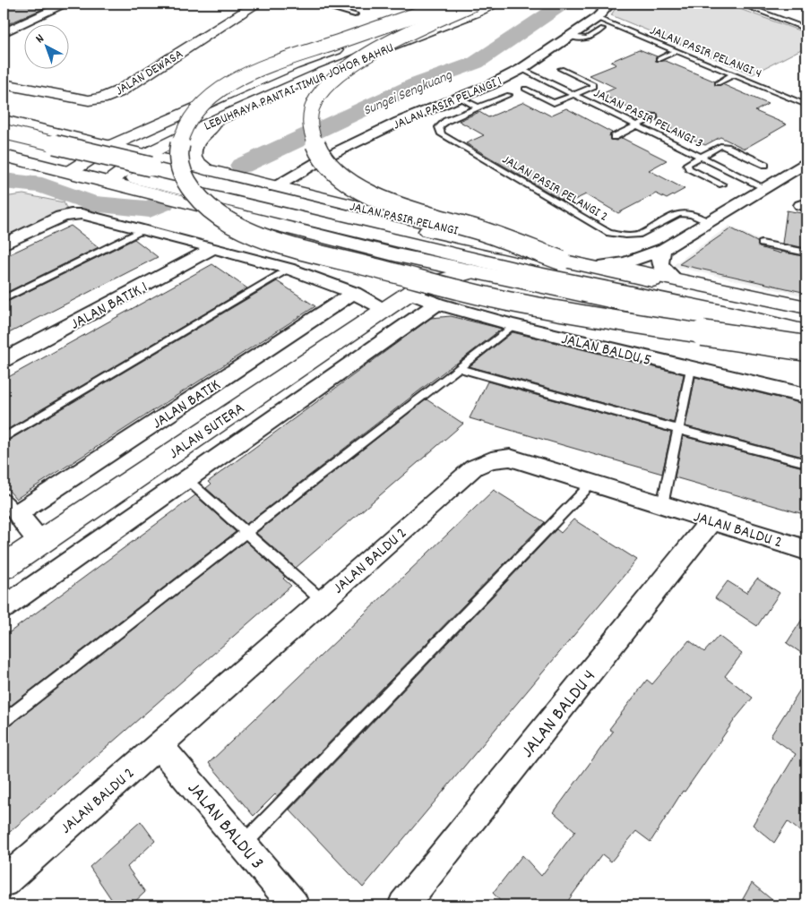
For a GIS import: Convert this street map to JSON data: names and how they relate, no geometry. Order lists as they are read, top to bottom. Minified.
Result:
{"streets":{"main road":["JALAN DEWASA","LEBUHRAYA PANTAI TIMUR JOHOR BAHRU","JALAN PASIR PELANGI","JALAN SUTERA"],"street":["JALAN PASIR PELANGI 1","JALAN BATIK 1","JALAN BALDU 5","JALAN BATIK","JALAN BALDU 2","JALAN BALDU 4","JALAN BALDU 3"],"lane":["JALAN PASIR PELANGI 4","JALAN PASIR PELANGI 3","JALAN PASIR PELANGI 2"]},"crossings":[["JALAN PASIR PELANGI 4","JALAN PASIR PELANGI 1"],["LEBUHRAYA PANTAI TIMUR JOHOR BAHRU","JALAN PASIR PELANGI"],["JALAN PASIR PELANGI 1","JALAN PASIR PELANGI 3"],["JALAN PASIR PELANGI 1","JALAN PASIR PELANGI"],["JALAN BALDU 5","JALAN SUTERA"],["JALAN BATIK","JALAN SUTERA"],["JALAN BALDU 2","JALAN BALDU 4"],["JALAN BALDU 2","JALAN BALDU 3"]],"water":["Sungei Sengkuang"],"north":"top left"}
